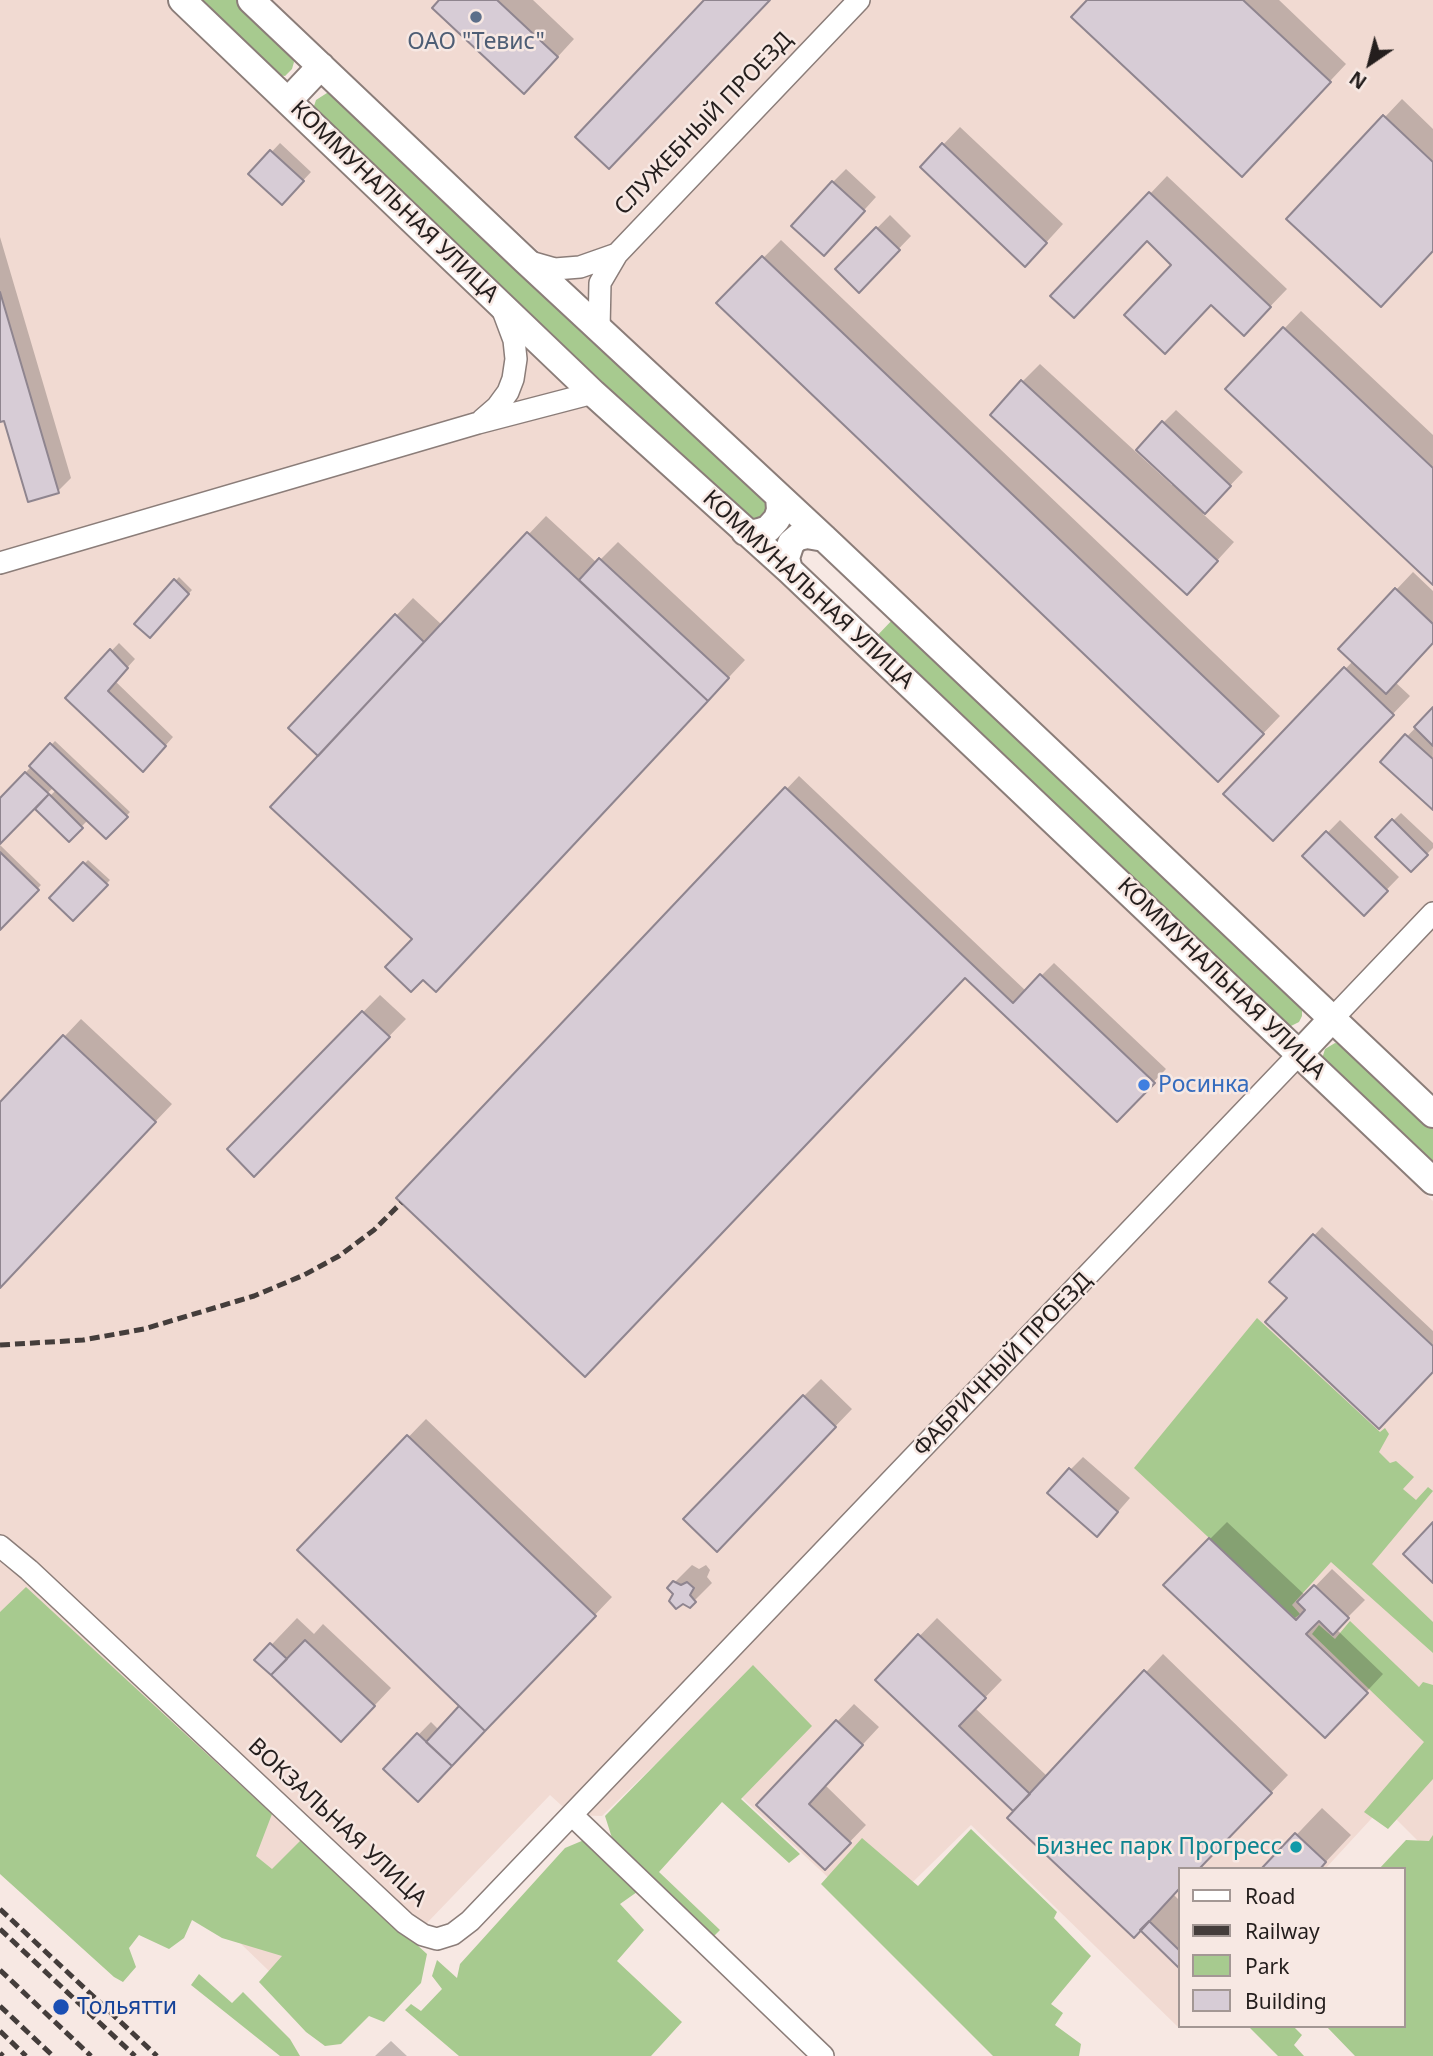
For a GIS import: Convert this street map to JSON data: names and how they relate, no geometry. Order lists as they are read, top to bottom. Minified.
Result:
{"streets":{"main road":["КОММУНАЛЬНАЯ УЛИЦА","ФАБРИЧНЫЙ ПРОЕЗД"],"street":["СЛУЖЕБНЫЙ ПРОЕЗД","ВОКЗАЛЬНАЯ УЛИЦА"]},"crossings":[["СЛУЖЕБНЫЙ ПРОЕЗД","КОММУНАЛЬНАЯ УЛИЦА"],["КОММУНАЛЬНАЯ УЛИЦА","ФАБРИЧНЫЙ ПРОЕЗД"],["ФАБРИЧНЫЙ ПРОЕЗД","ВОКЗАЛЬНАЯ УЛИЦА"]],"places":["ОАО \"Тевис\"","Росинка","Бизнес парк Прогресс","Тольятти"],"legend":["Road","Railway","Park","Building"],"north":"bottom left"}
